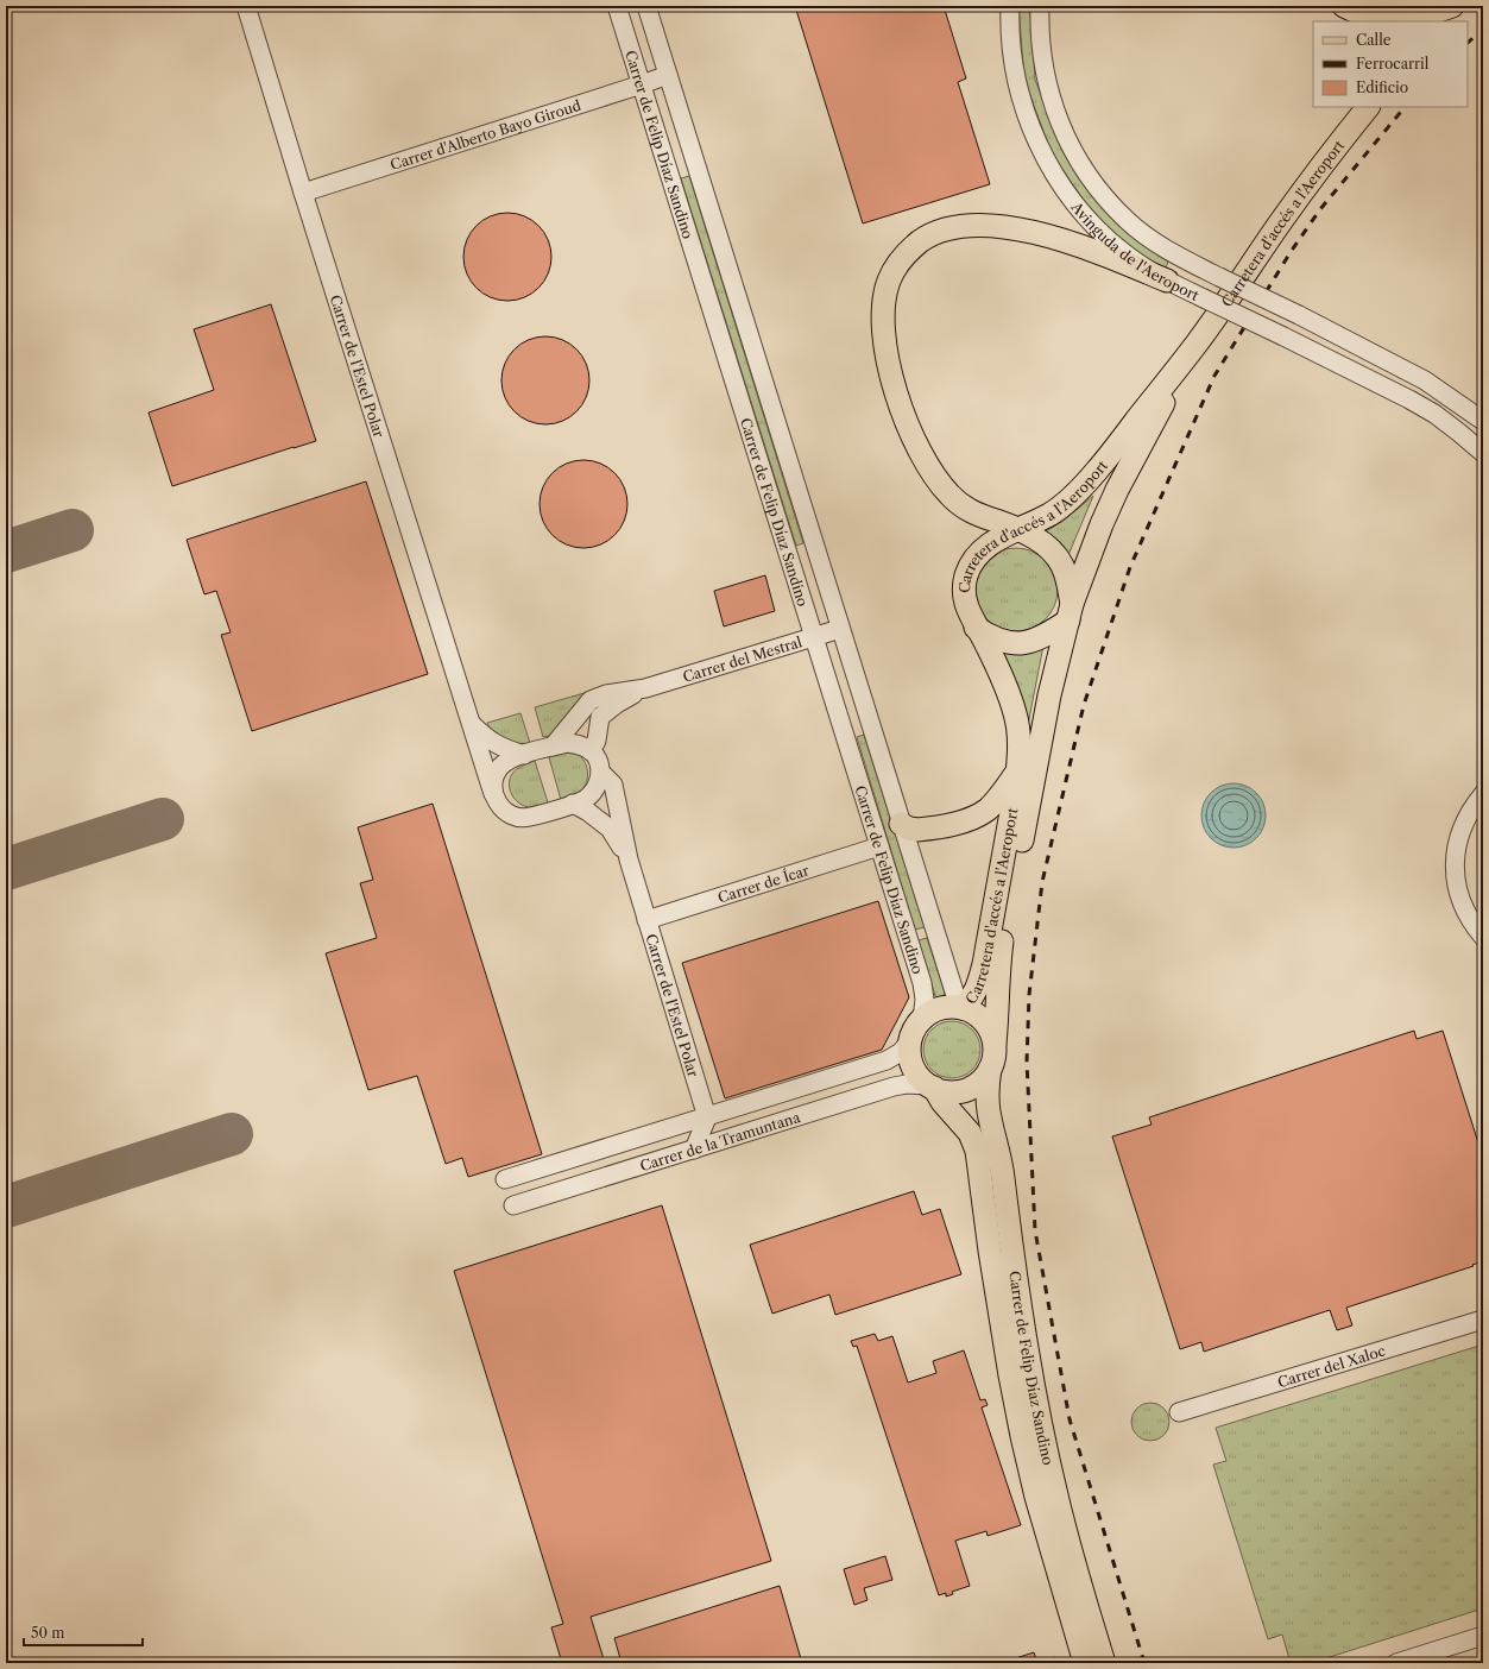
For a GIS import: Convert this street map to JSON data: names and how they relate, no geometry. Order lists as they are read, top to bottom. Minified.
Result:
{"streets":{"main road":["Carrer de Felip Díaz Sandino","Carretera d'accés a l'Aeroport"],"street":["Carrer d'Alberto Bayo Giroud","Avinguda de l'Aeroport","Carrer de l'Estel Polar","Carrer del Mestral","Carrer de Ícar","Carrer de la Tramuntana","Carrer del Xaloc"]},"crossings":[["Carrer d'Alberto Bayo Giroud","Carrer de Felip Díaz Sandino"],["Carrer d'Alberto Bayo Giroud","Carrer de l'Estel Polar"],["Carrer de Felip Díaz Sandino","Carretera d'accés a l'Aeroport"],["Carrer de Felip Díaz Sandino","Carrer del Mestral"],["Carrer de Felip Díaz Sandino","Carrer de Ícar"],["Carrer de Felip Díaz Sandino","Carrer de la Tramuntana"],["Carretera d'accés a l'Aeroport","Carrer de la Tramuntana"],["Carrer de l'Estel Polar","Carrer del Mestral"],["Carrer de l'Estel Polar","Carrer de Ícar"],["Carrer de l'Estel Polar","Carrer de la Tramuntana"]],"legend":["Calle","Ferrocarril","Edificio"],"scale_bar":"50 m"}
